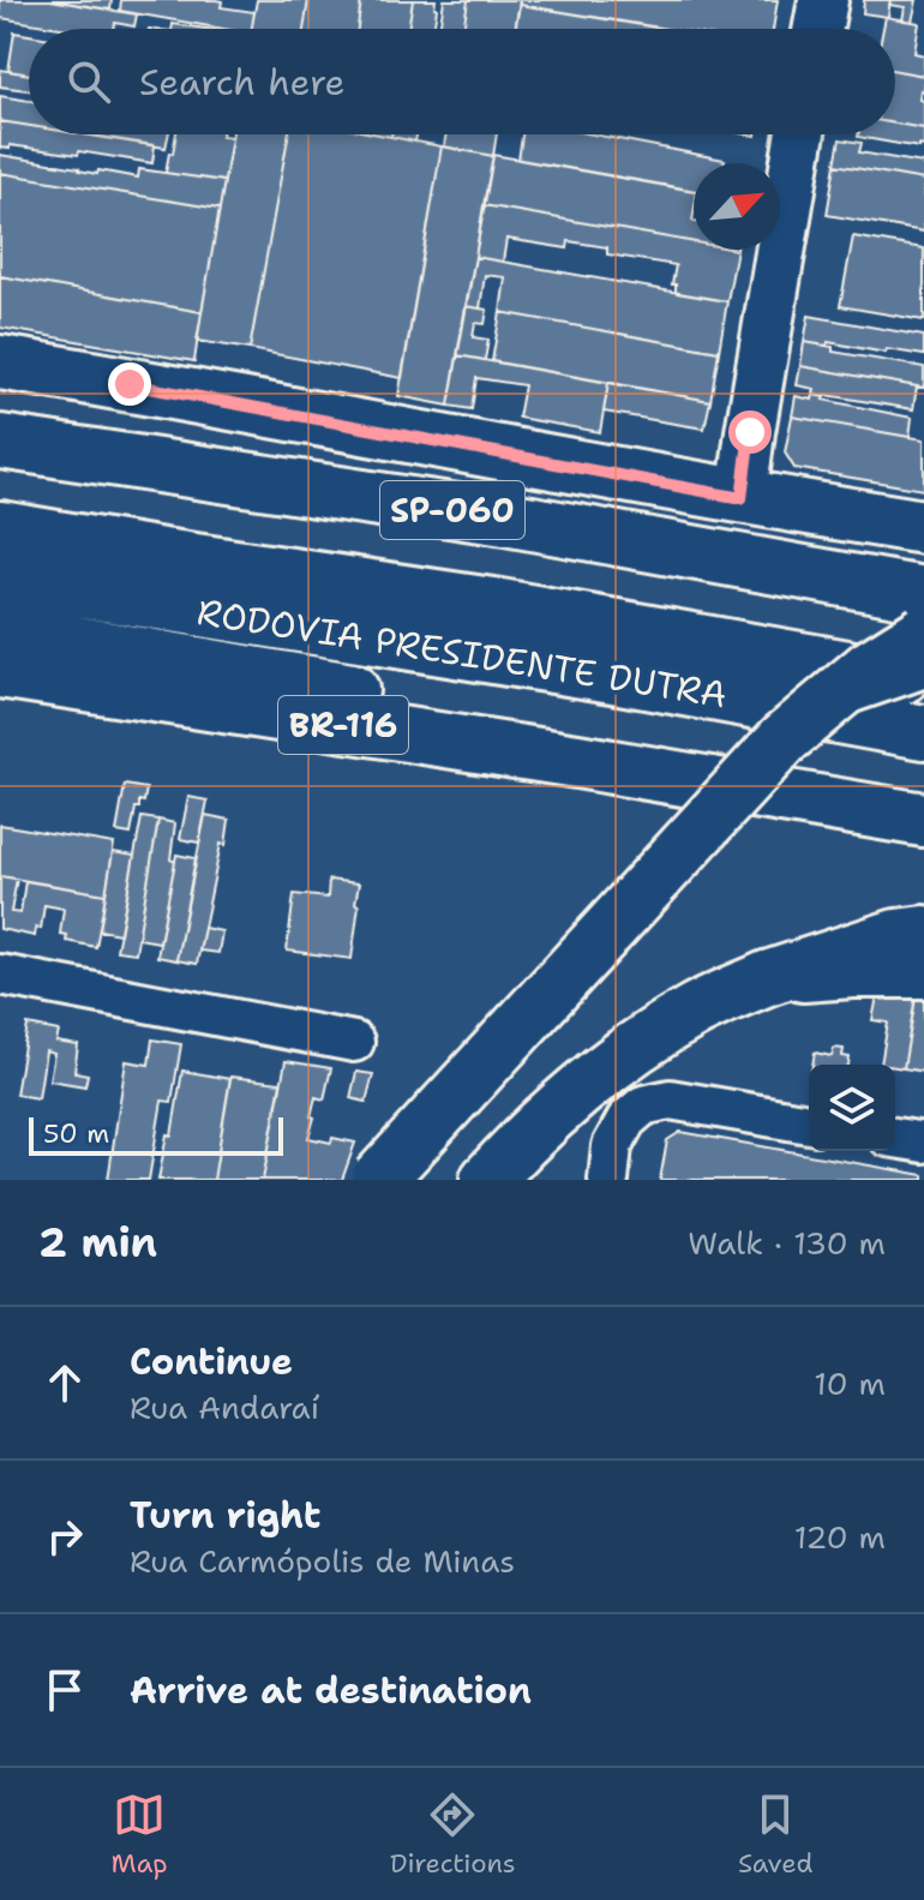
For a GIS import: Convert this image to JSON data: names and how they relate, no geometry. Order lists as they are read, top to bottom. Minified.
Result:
{"streets":{"main road":["SP-060","RODOVIA PRESIDENTE DUTRA","BR-116"]},"scale_bar":"50 m","north":"top right","page":{"search":"Search here","scale":"50 m","heading":["2 min","Walk · 130 m"],"list":[["Continue","Rua Andaraí","10 m"],["Turn right","Rua Carmópolis de Minas","120 m"],"Arrive at destination"],"nav":["Map","Directions","Saved"]}}
